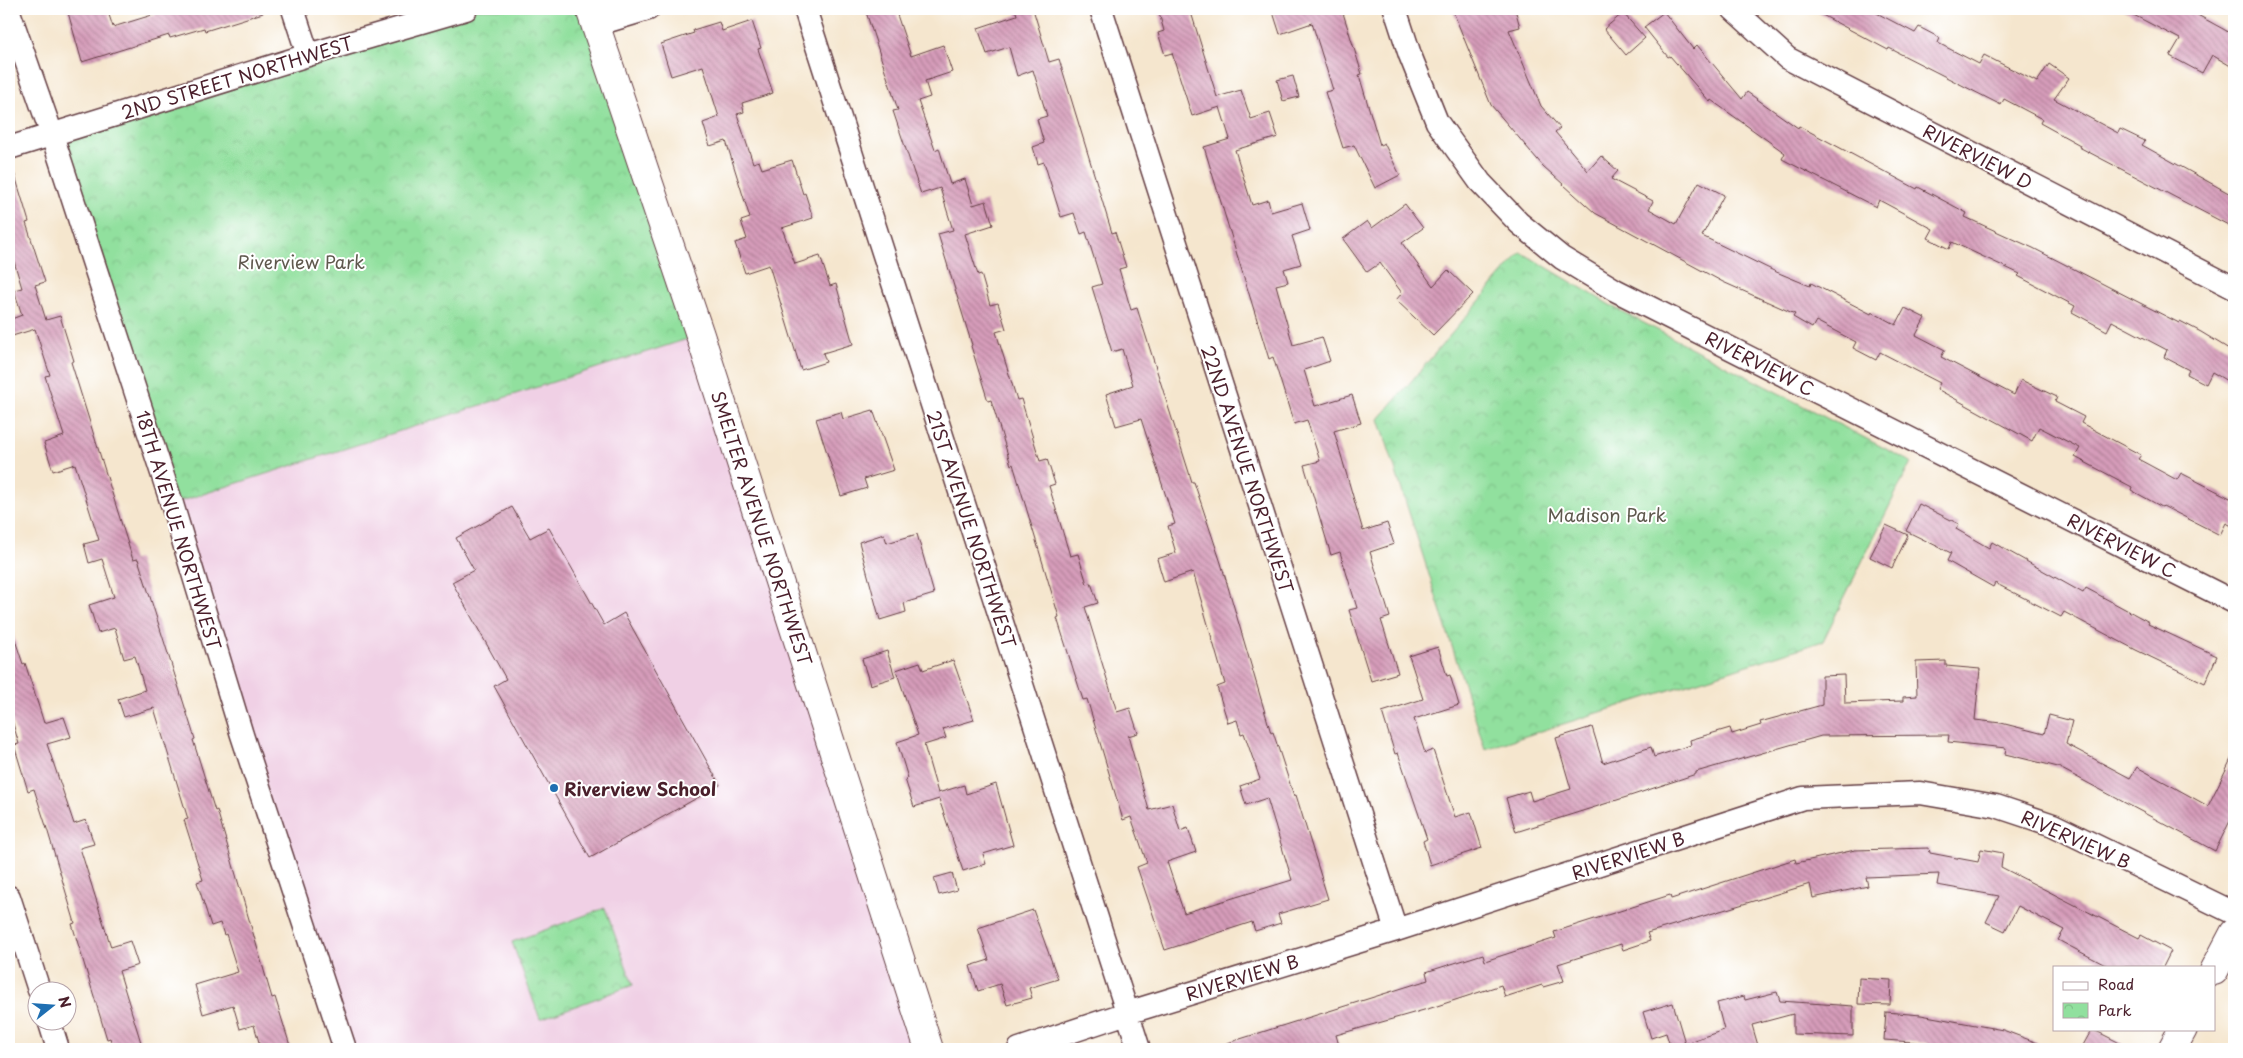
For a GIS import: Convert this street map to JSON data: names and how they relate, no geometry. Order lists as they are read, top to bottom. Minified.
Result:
{"streets":{"street":["2ND STREET NORTHWEST","RIVERVIEW D","RIVERVIEW C","22ND AVENUE NORTHWEST","SMELTER AVENUE NORTHWEST","21ST AVENUE NORTHWEST","18TH AVENUE NORTHWEST","RIVERVIEW B"]},"crossings":[["2ND STREET NORTHWEST","18TH AVENUE NORTHWEST"],["22ND AVENUE NORTHWEST","RIVERVIEW B"],["21ST AVENUE NORTHWEST","RIVERVIEW B"]],"parks":["Riverview Park","Madison Park"],"places":["Riverview School"],"legend":["Road","Park"],"north":"right"}
